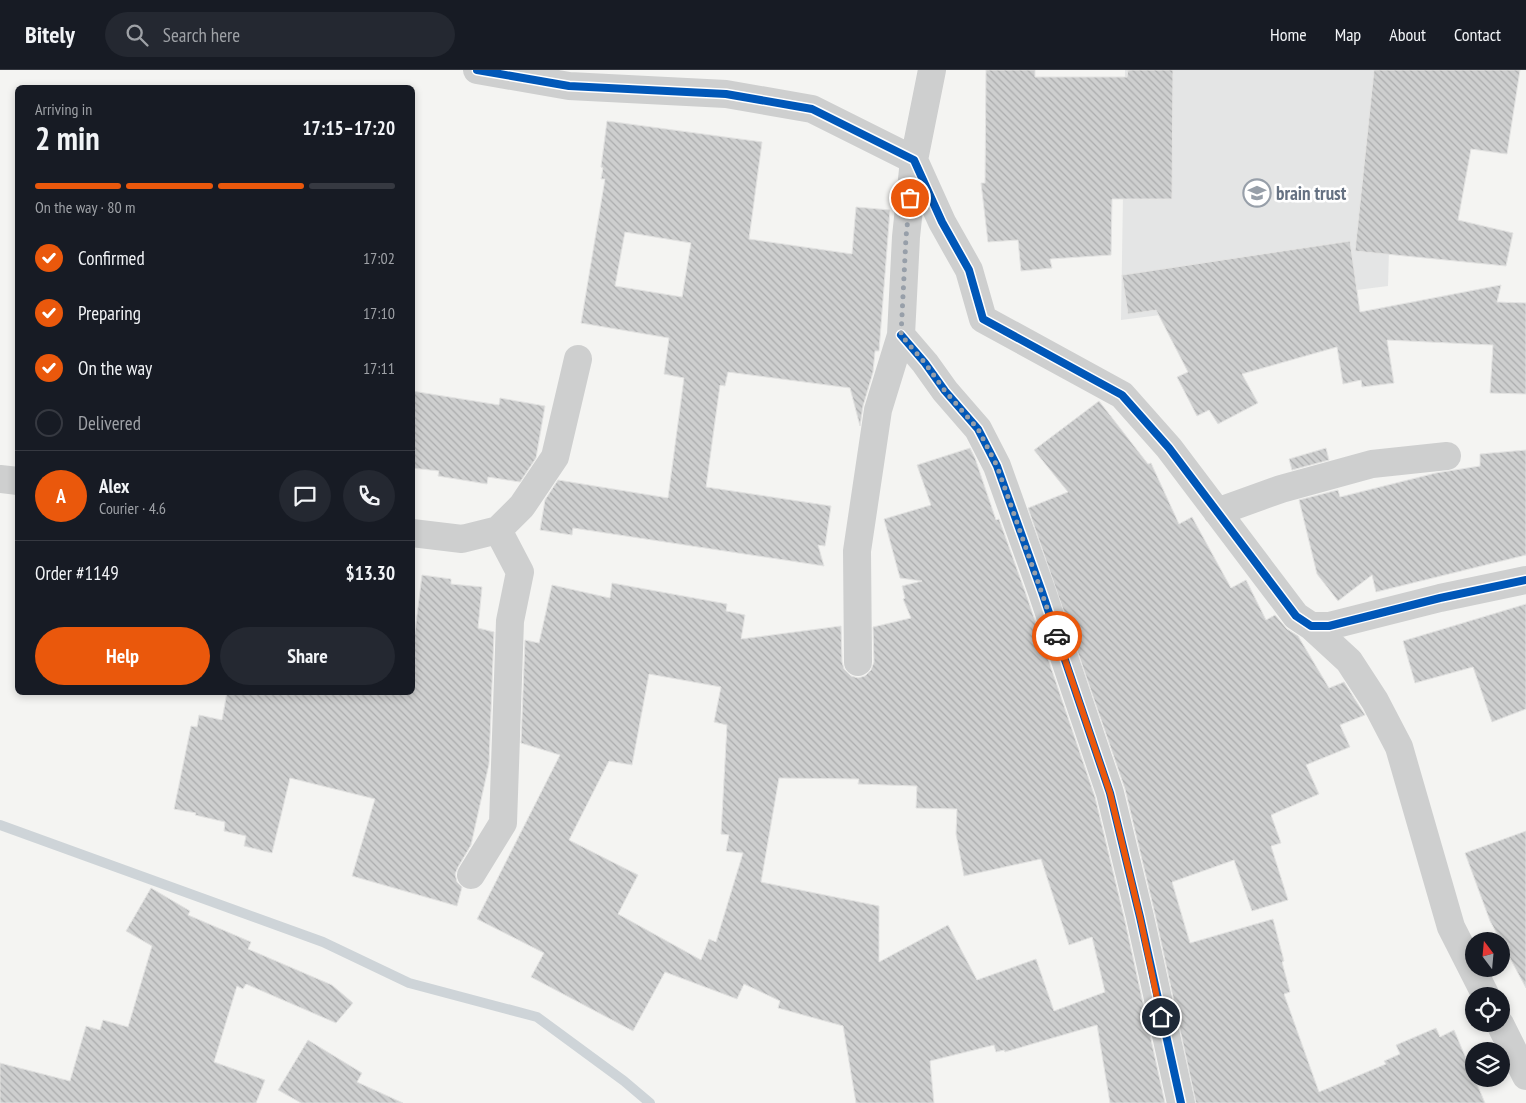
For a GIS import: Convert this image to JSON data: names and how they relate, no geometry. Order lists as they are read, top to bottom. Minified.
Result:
{"places":{"school or university":["brain trust"]},"north":"top","page":{"header":"Bitely","search":"Search here","nav":["Home","Map","About","Contact"],"heading":["2 min","Arriving in","17:15–17:20"],"panel":["Alex","Courier · 4.6","Order #1149","$13.30"],"bar":"On the way · 80 m","list":[["Confirmed","17:02"],["Preparing","17:10"],["On the way","17:11"],"Delivered"],"round":"A","buttons":["Help","Share"]}}
